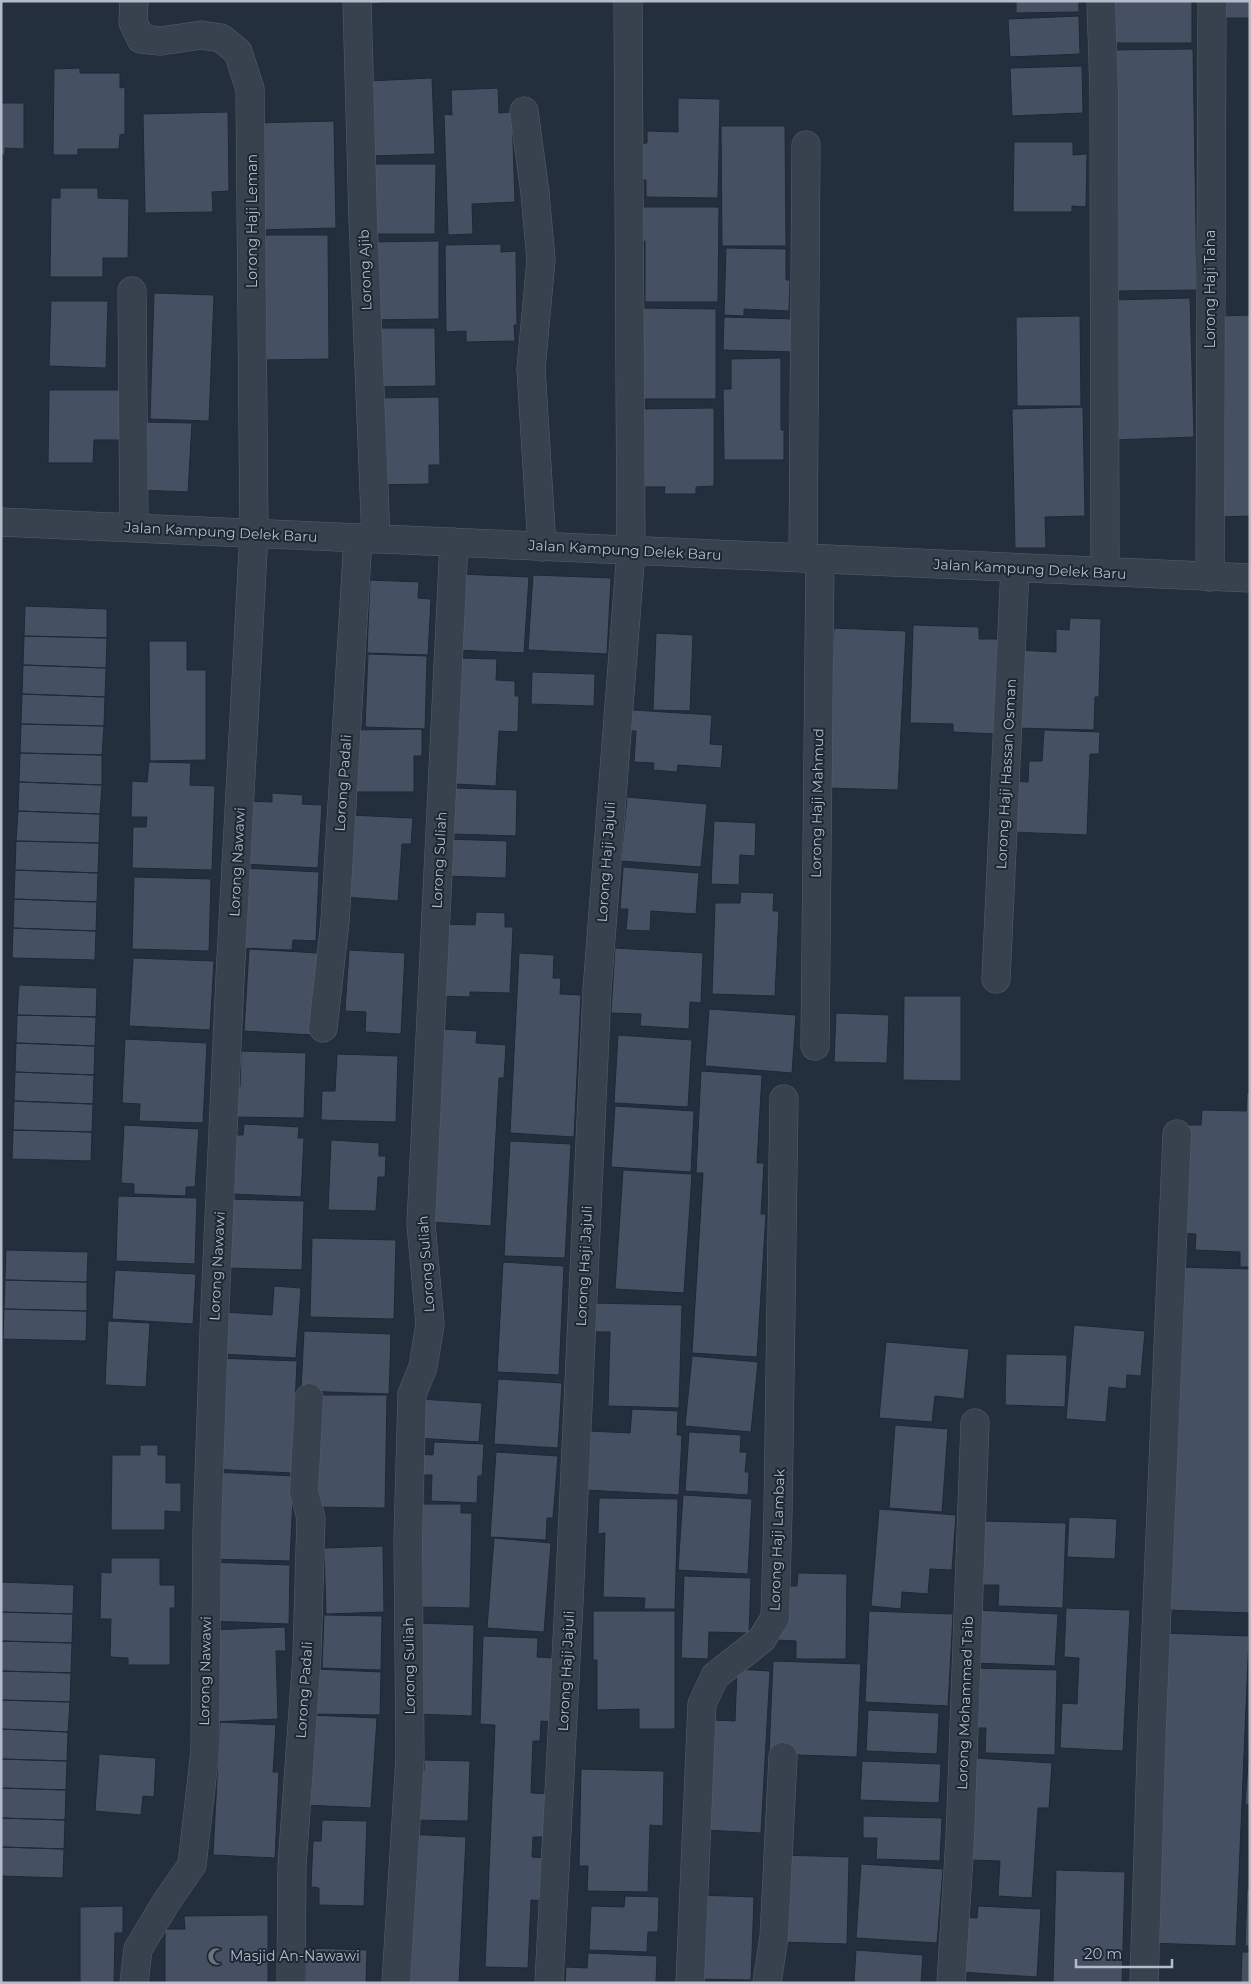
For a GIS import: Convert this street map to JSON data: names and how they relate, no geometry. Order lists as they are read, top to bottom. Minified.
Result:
{"streets":{"street":["Lorong Haji Leman","Lorong Ajib","Lorong Haji Taha","Jalan Kampung Delek Baru","Lorong Haji Hassan Osman","Lorong Padali","Lorong Haji Mahmud","Lorong Suliah","Lorong Nawawi","Lorong Haji Jajuli","Lorong Haji Lambak","Lorong Mohammad Taib"]},"crossings":[["Lorong Haji Leman","Jalan Kampung Delek Baru"],["Lorong Haji Leman","Lorong Nawawi"],["Lorong Ajib","Jalan Kampung Delek Baru"],["Lorong Ajib","Lorong Padali"],["Lorong Haji Taha","Jalan Kampung Delek Baru"],["Jalan Kampung Delek Baru","Lorong Haji Hassan Osman"],["Jalan Kampung Delek Baru","Lorong Padali"],["Jalan Kampung Delek Baru","Lorong Haji Mahmud"],["Jalan Kampung Delek Baru","Lorong Suliah"],["Jalan Kampung Delek Baru","Lorong Nawawi"],["Jalan Kampung Delek Baru","Lorong Haji Jajuli"]],"places":{"mosque":["Masjid An-Nawawi"]},"scale_bar":"20 m"}
